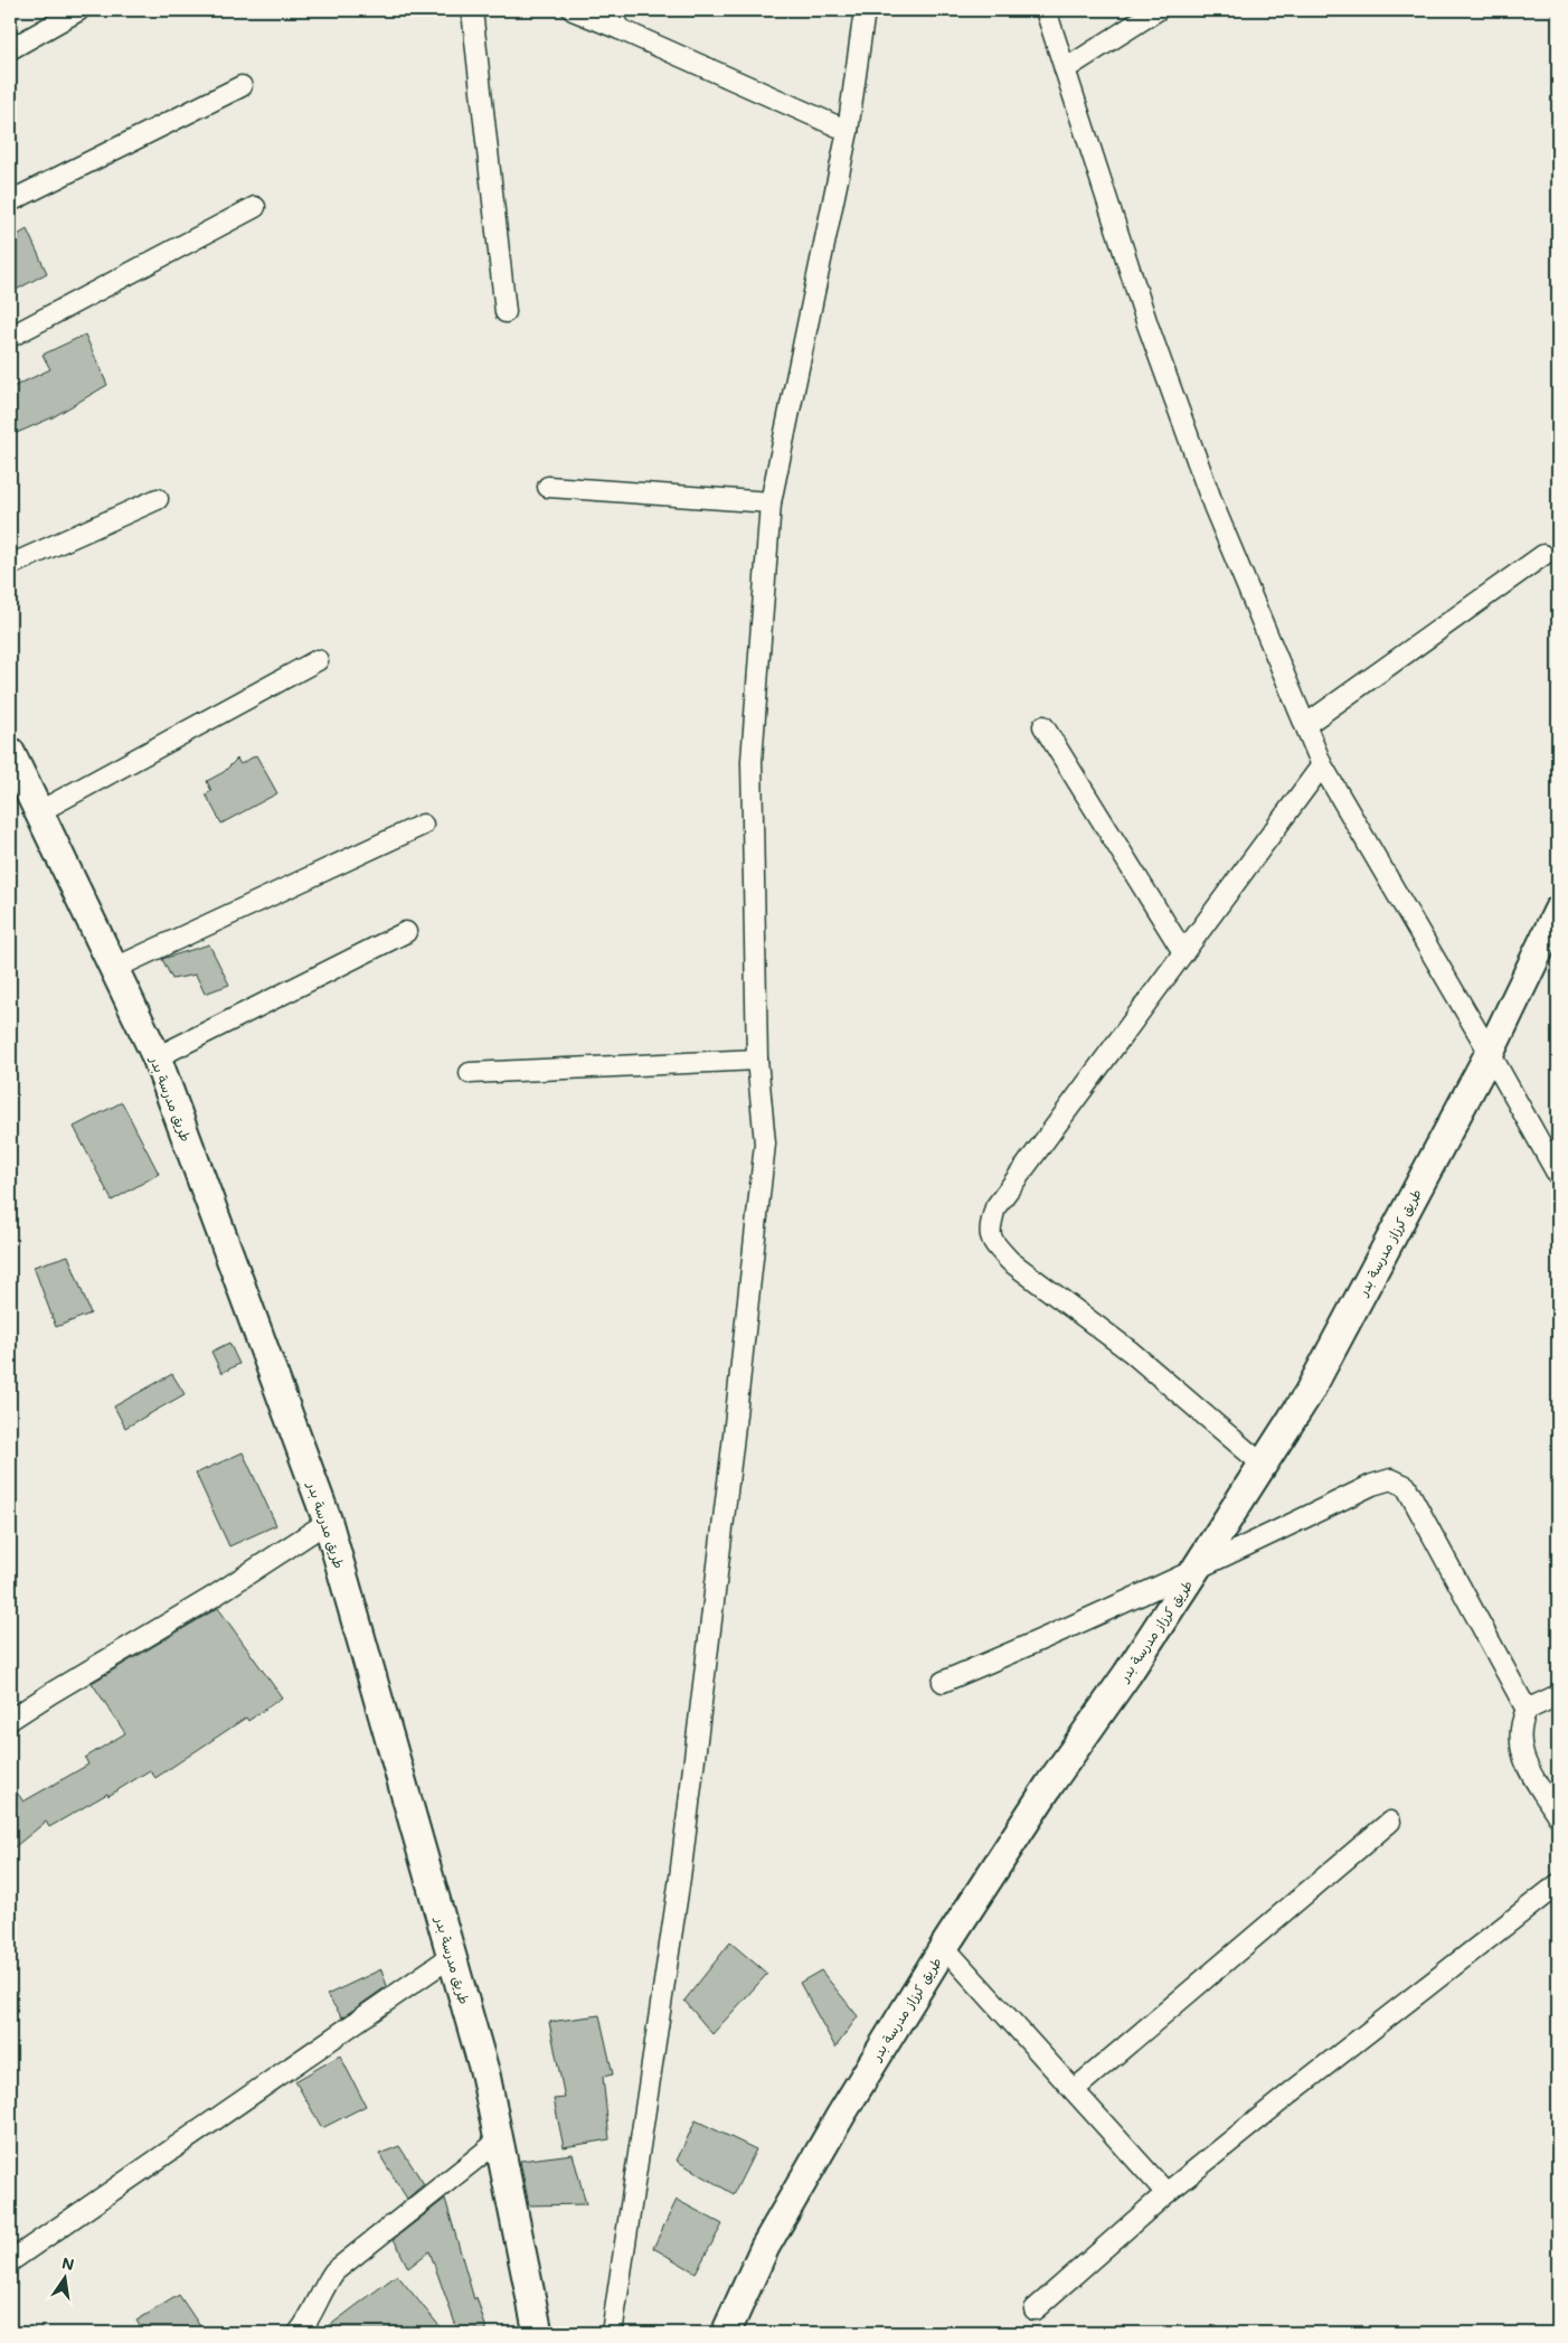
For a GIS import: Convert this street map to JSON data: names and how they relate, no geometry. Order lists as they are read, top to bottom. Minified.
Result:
{"streets":{"street":["طريق مدرسة بدر","طريق كرزاز مدرسة بدر"]},"north":"top"}
